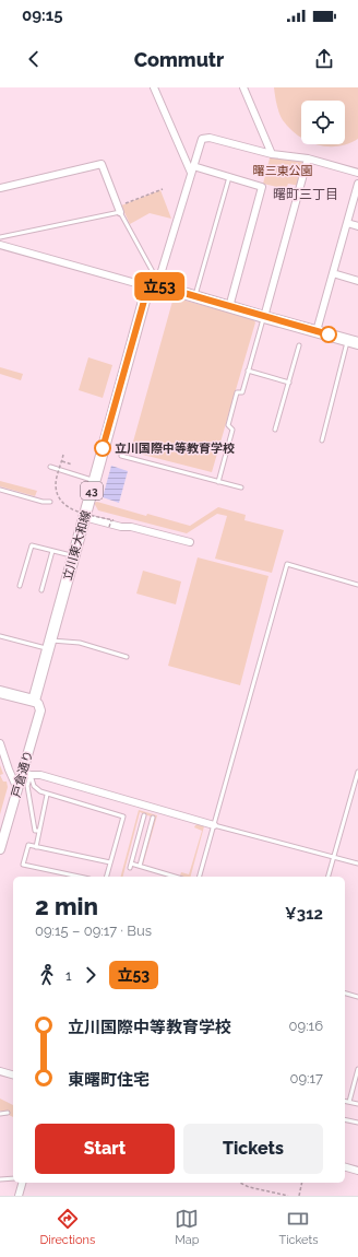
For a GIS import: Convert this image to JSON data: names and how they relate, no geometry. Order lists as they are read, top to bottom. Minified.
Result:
{"streets":{"main road":["43","立川東大和線"],"street":["戸倉通り"]},"crossings":[["立川東大和線","戸倉通り"]],"districts":["曙町三丁目"],"parks":["曙三東公園"],"places":["立川国際中等教育学校"],"lines":["bus line 立53"],"page":{"status":"09:15","header":"Commutr","on_map":"立53","heading":["2 min","09:15 – 09:17 · Bus","¥312"],"legs":["1","立53"],"list":[{"name":"立川国際中等教育学校","value":"09:16"},{"name":"東曙町住宅","value":"09:17"}],"buttons":["Start","Tickets"],"tabs":["Directions","Map","Tickets"]}}
